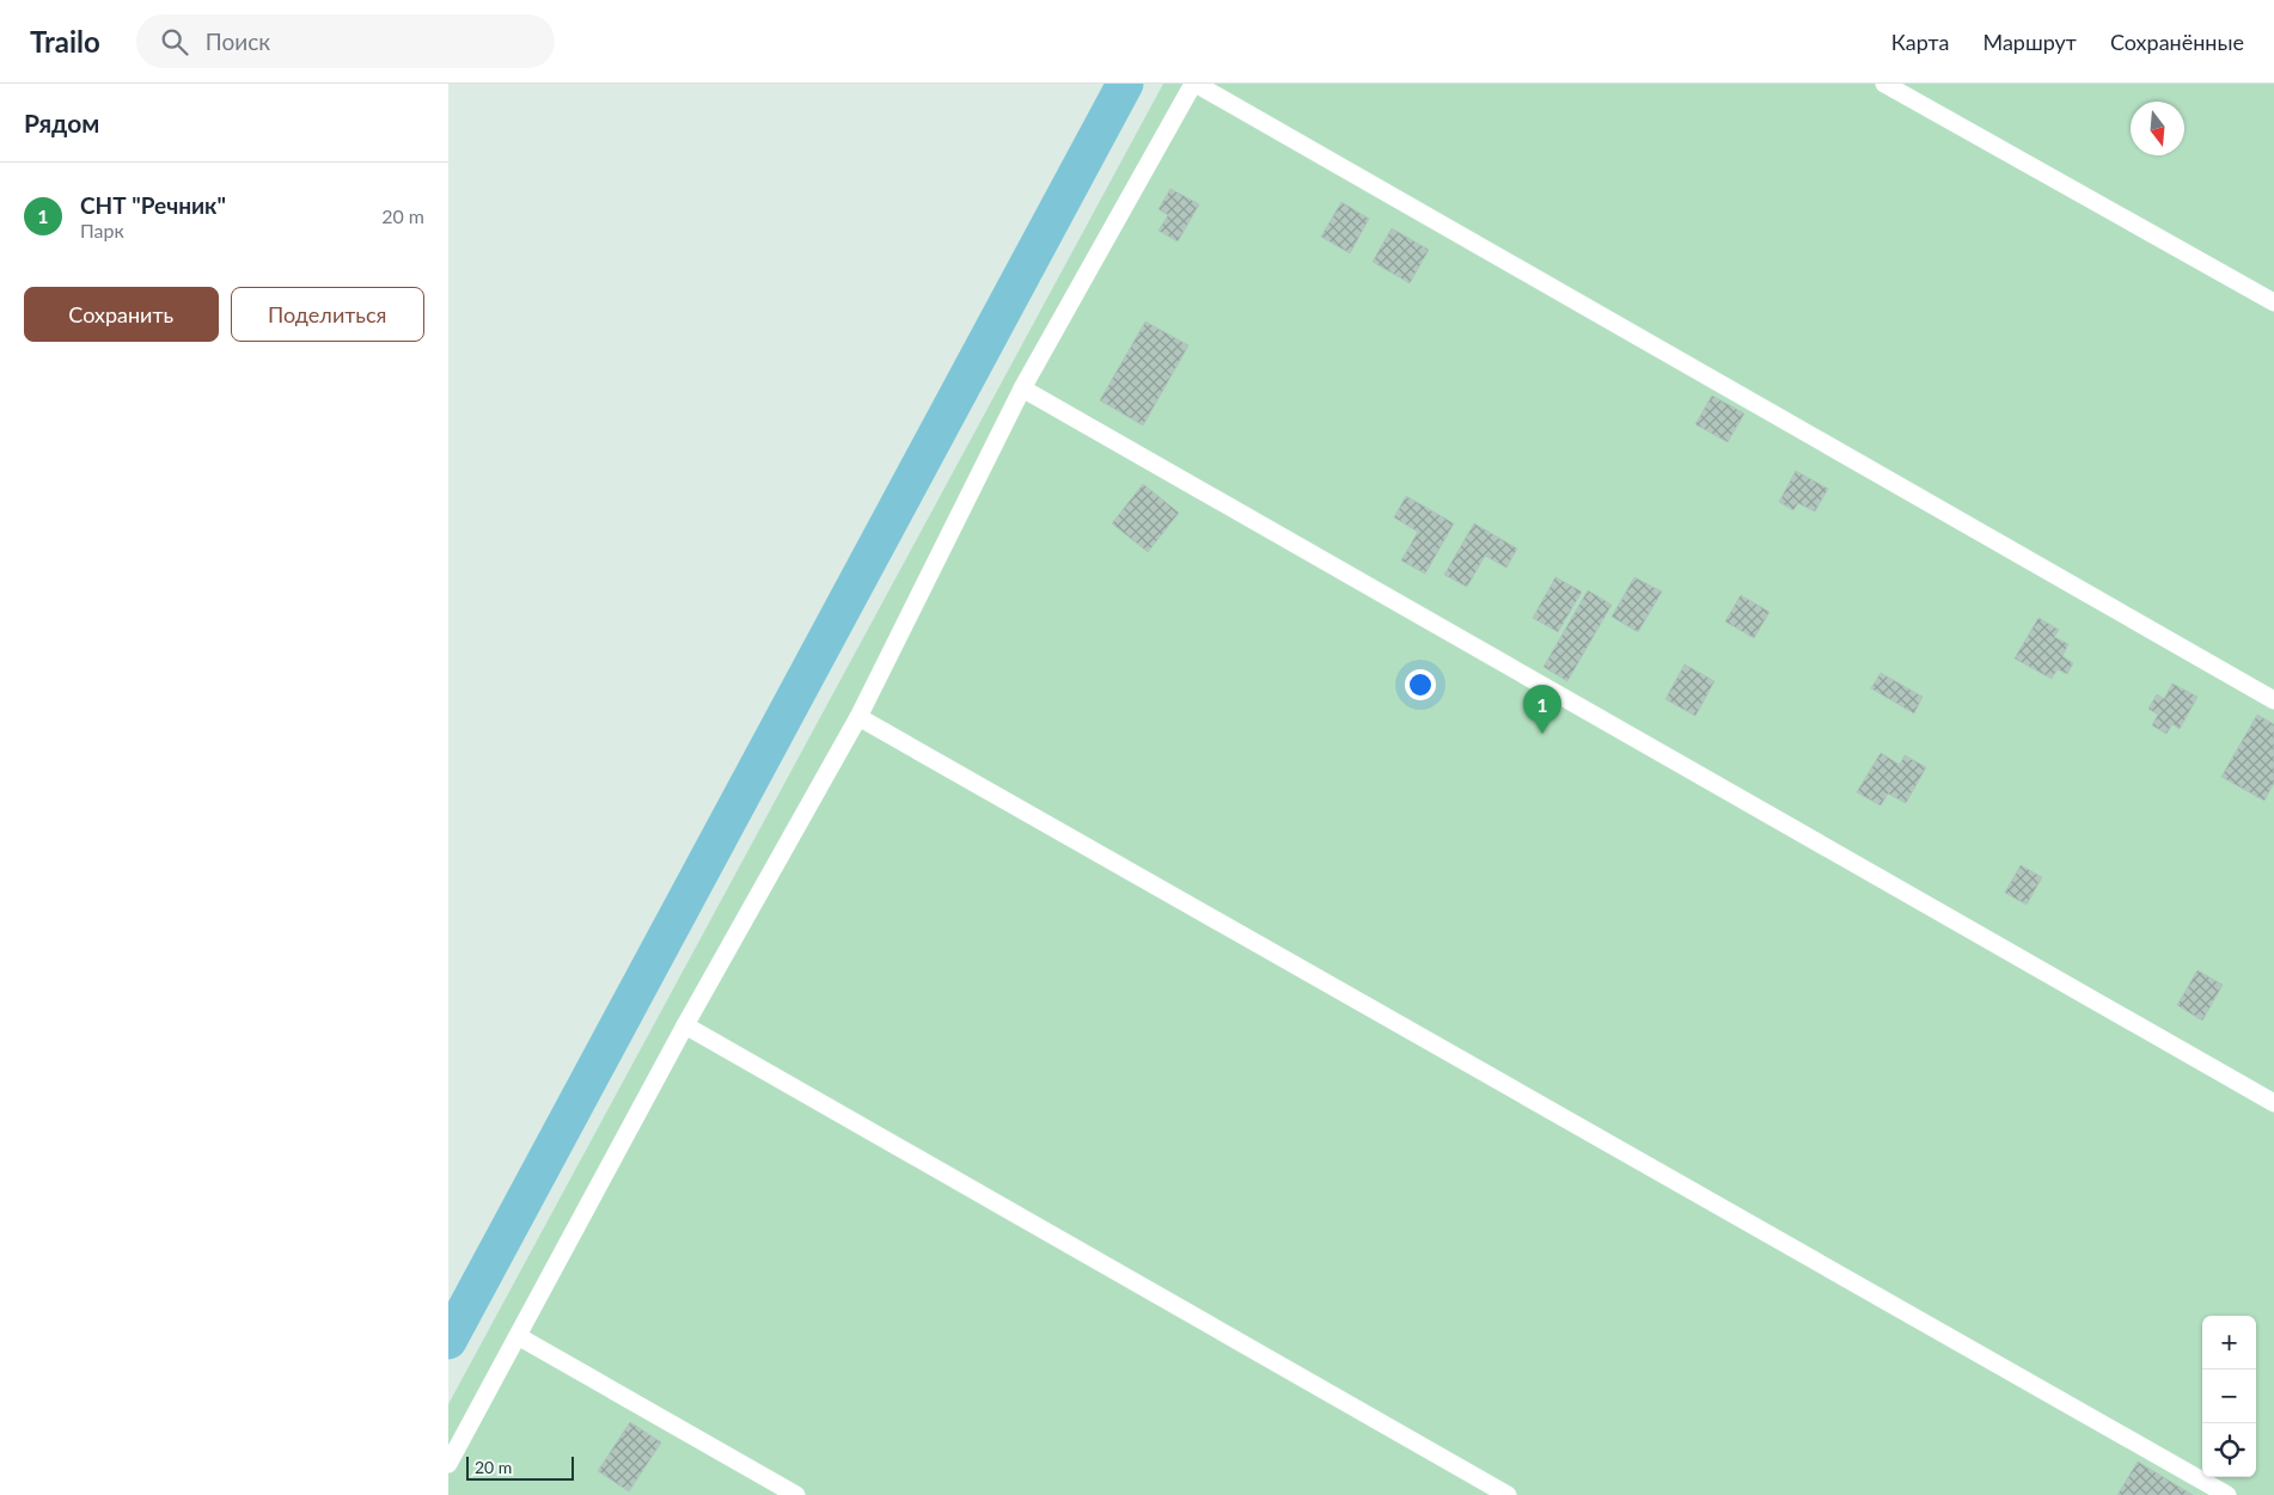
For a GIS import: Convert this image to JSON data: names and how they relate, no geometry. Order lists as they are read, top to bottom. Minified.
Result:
{"scale_bar":"20 m","north":"bottom","page":{"header":"Trailo","search":"Поиск","nav":["Карта","Маршрут","Сохранённые"],"heading":"Рядом","list":[{"mark":"1","name":"СНТ \"Речник\"","note":"Парк","value":"20 m"}],"buttons":["Сохранить","Поделиться"],"pins":"1","map_buttons":["+","−"],"scale":"20 m"}}
